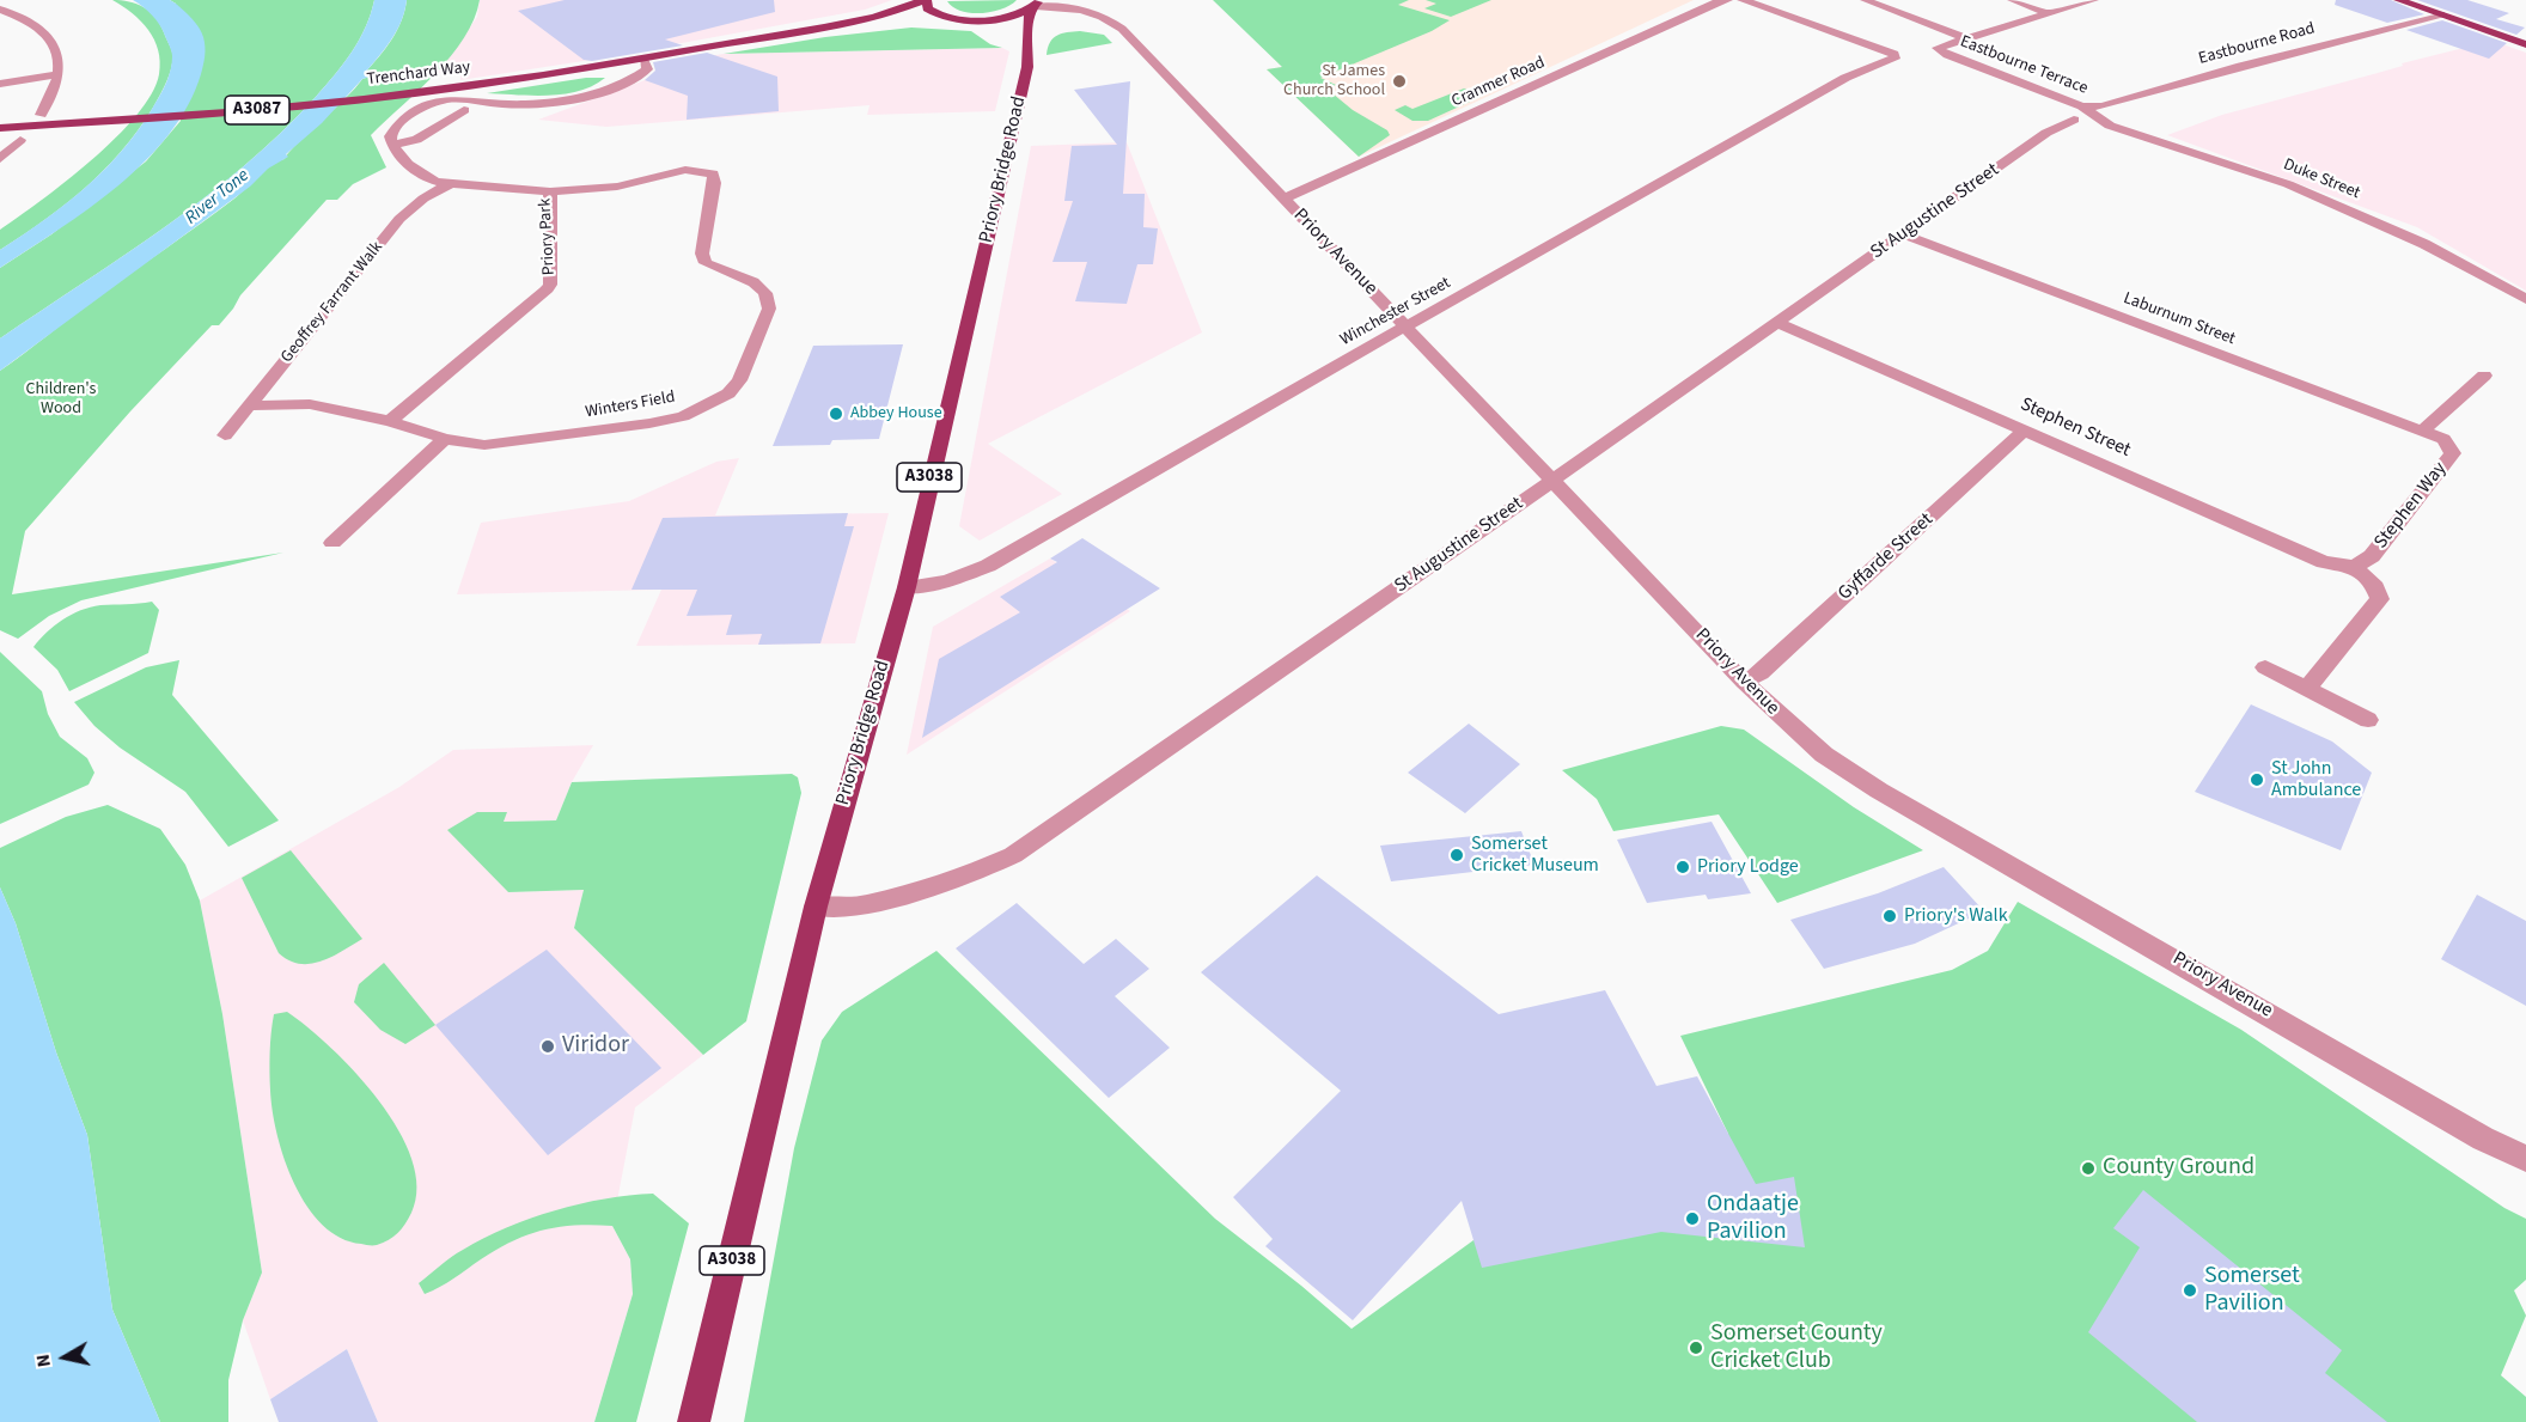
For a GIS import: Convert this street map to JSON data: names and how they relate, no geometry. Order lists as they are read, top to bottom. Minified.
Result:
{"streets":{"main road":["Trenchard Way","A3087","Priory Bridge Road","A3038"],"street":["Eastbourne Road","Eastbourne Terrace","Cranmer Road","Duke Street","St Augustine Street","Priory Park","Priory Avenue","Geoffrey Farrant Walk","Winchester Street","Laburnum Street","Winters Field","Stephen Street","Stephen Way","Gyffarde Street"]},"crossings":[["Eastbourne Road","Eastbourne Terrace"],["Eastbourne Road","St Augustine Street"],["Eastbourne Terrace","Duke Street"],["Eastbourne Terrace","St Augustine Street"],["Cranmer Road","Priory Avenue"],["Priory Bridge Road","St Augustine Street"],["Priory Bridge Road","Priory Avenue"],["Priory Bridge Road","Winchester Street"],["St Augustine Street","Priory Avenue"],["St Augustine Street","Laburnum Street"],["St Augustine Street","Stephen Street"],["Priory Park","Geoffrey Farrant Walk"],["Priory Park","Winters Field"],["Priory Avenue","Winchester Street"],["Priory Avenue","Gyffarde Street"],["Laburnum Street","Stephen Way"],["Stephen Street","Stephen Way"],["Stephen Street","Gyffarde Street"]],"water":["River Tone"],"parks":["Children's Wood"],"places":["St James Church School","Abbey House","St John Ambulance","Somerset Cricket Museum","Priory Lodge","Priory's Walk","Viridor","County Ground","Ondaatje Pavilion","Somerset Pavilion","Somerset County Cricket Club"],"north":"left"}
